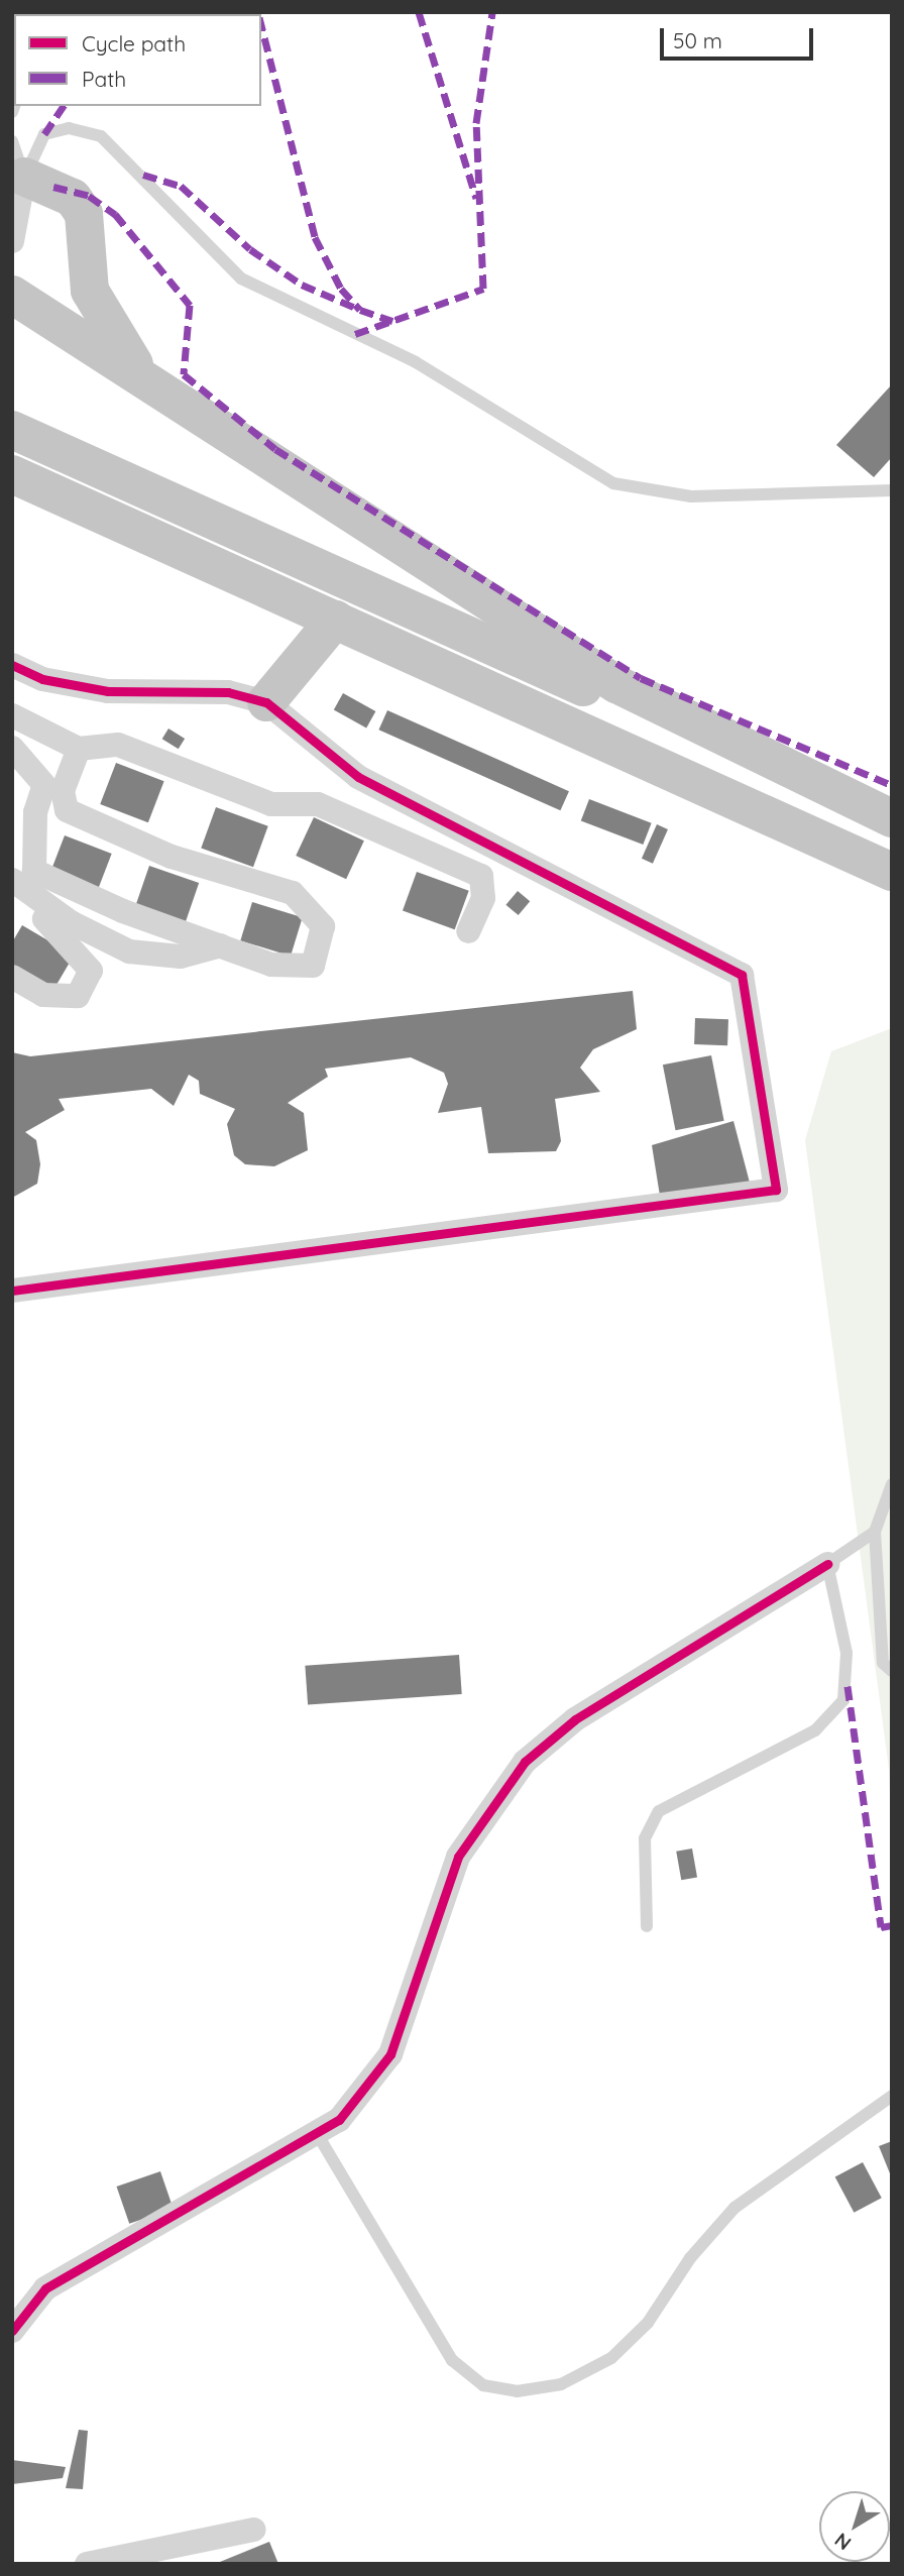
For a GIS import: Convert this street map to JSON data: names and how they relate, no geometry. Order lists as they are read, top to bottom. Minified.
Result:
{"legend":["Cycle path","Path"],"scale_bar":"50 m","north":"bottom left"}
